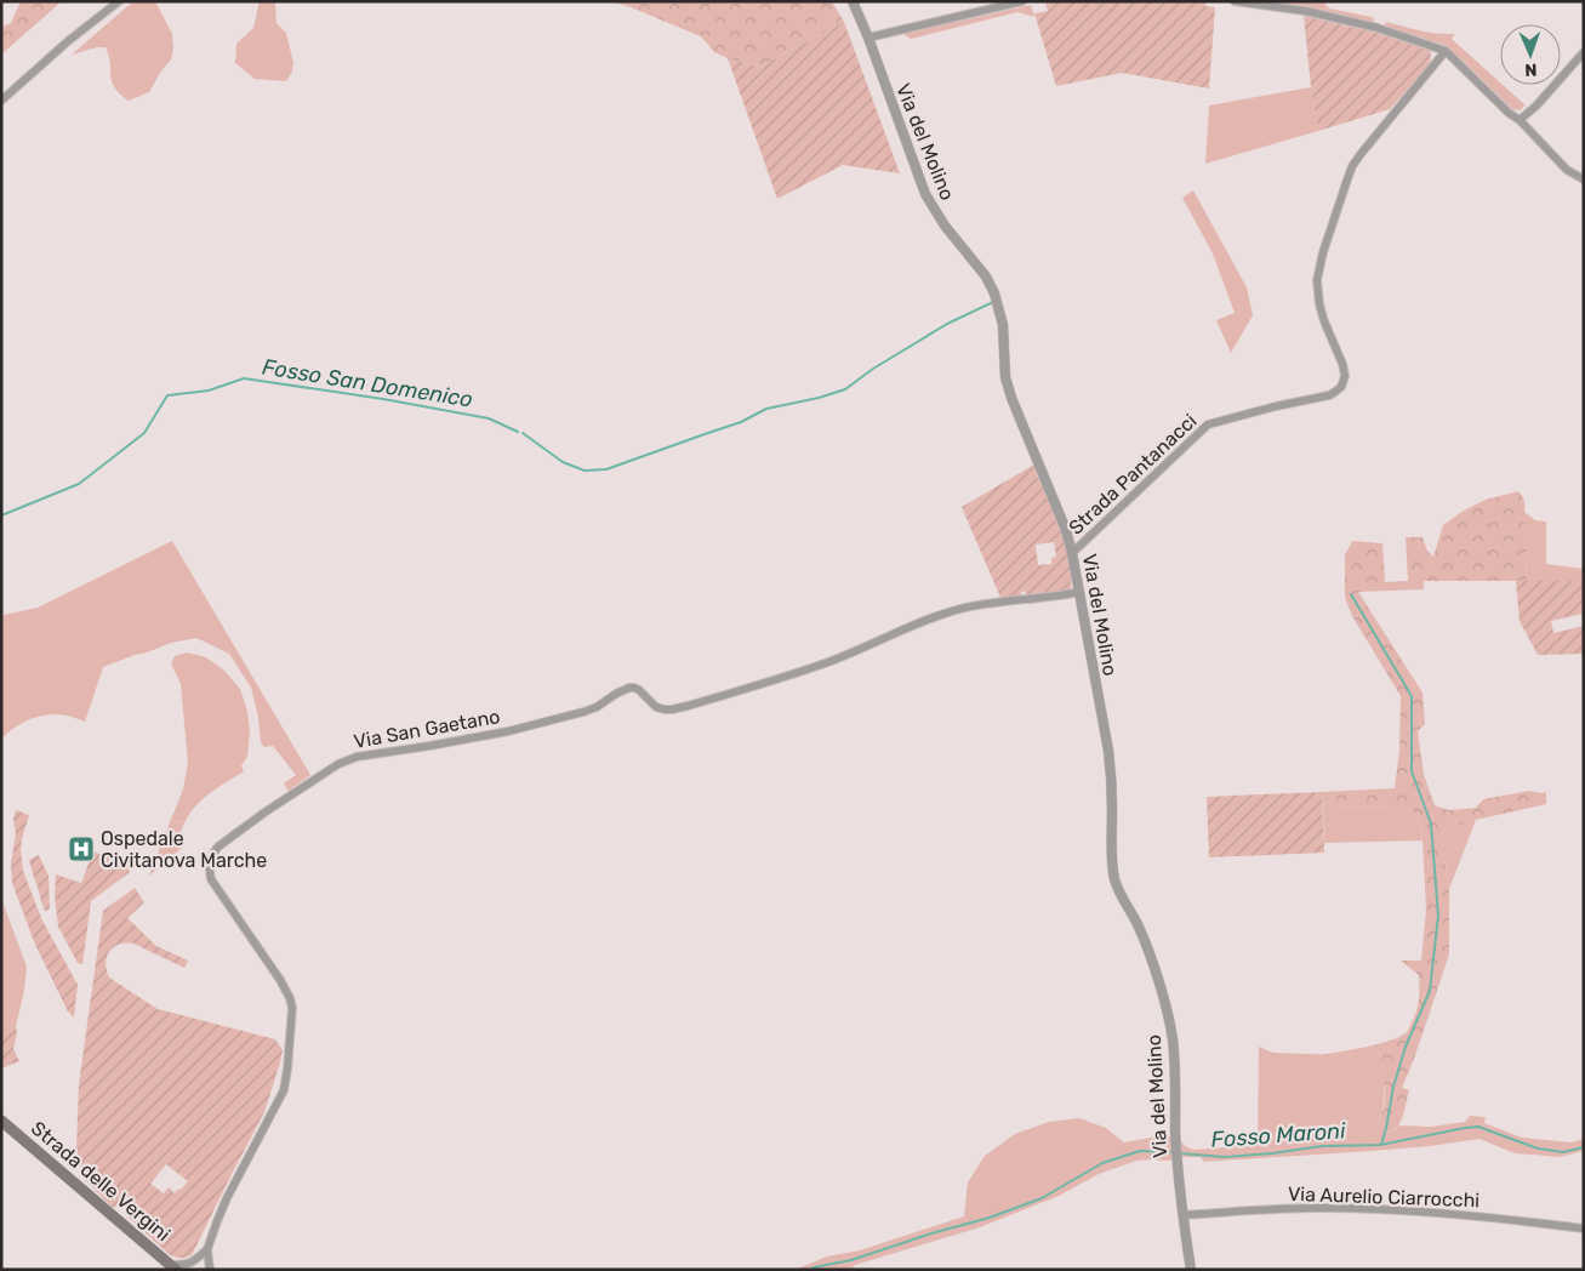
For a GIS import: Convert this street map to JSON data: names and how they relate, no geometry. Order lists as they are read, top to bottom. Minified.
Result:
{"streets":{"main road":["Strada delle Vergini"],"street":["Via del Molino","Strada Pantanacci","Via San Gaetano","Via Aurelio Ciarrocchi"]},"crossings":[["Via del Molino","Strada Pantanacci"],["Via del Molino","Via San Gaetano"],["Via del Molino","Via Aurelio Ciarrocchi"]],"water":["Fosso San Domenico","Fosso Maroni"],"places":{"hospital":["Ospedale Civitanova Marche"]},"north":"bottom"}
